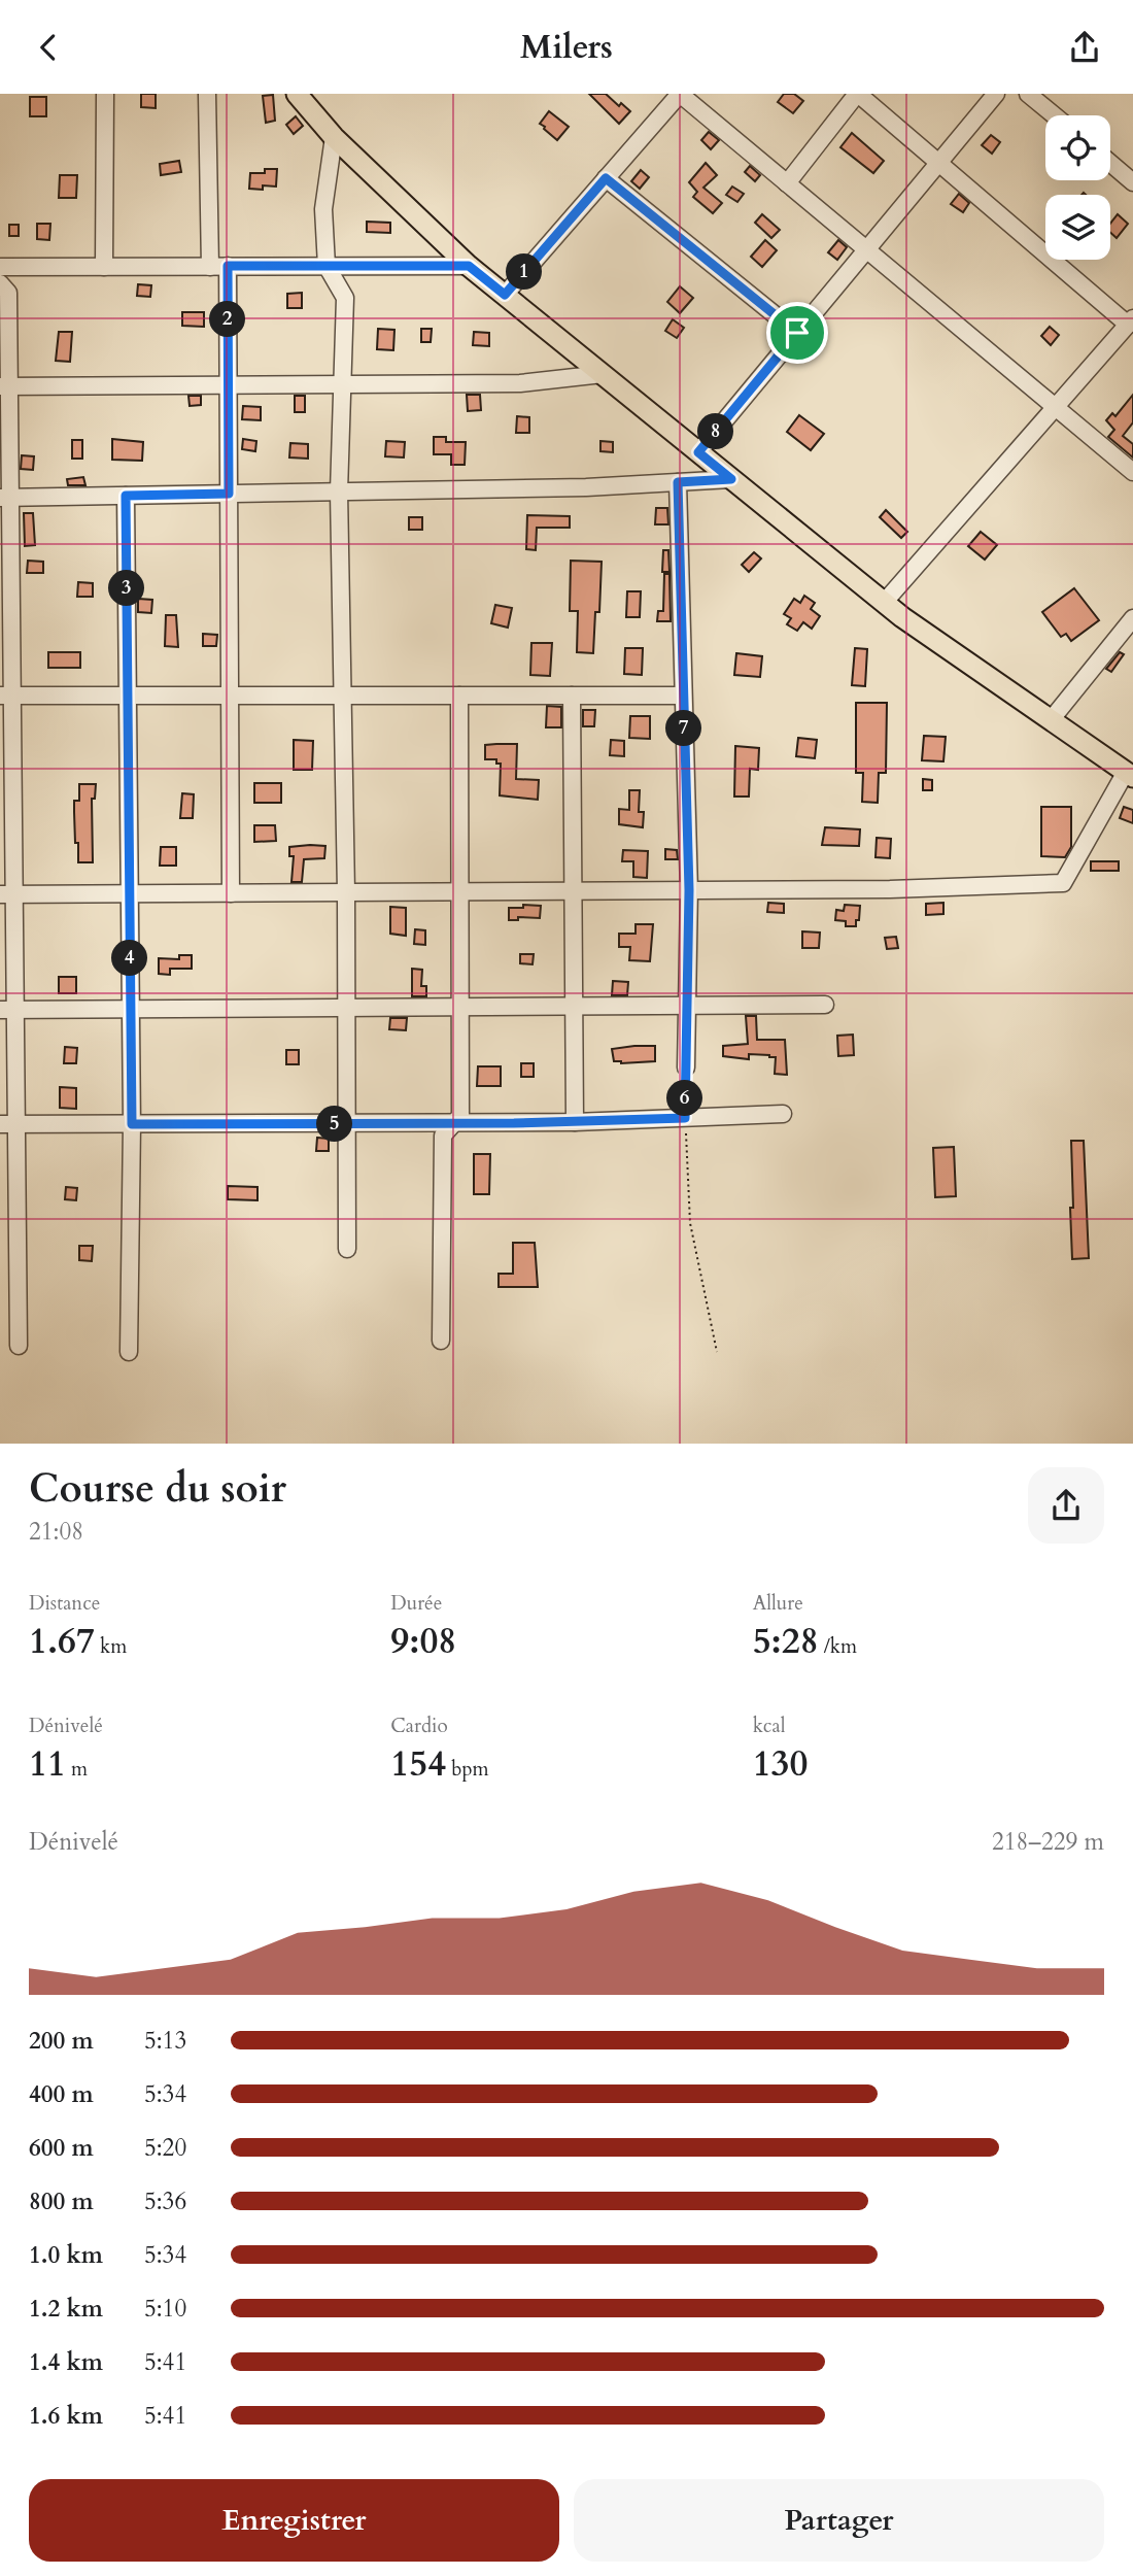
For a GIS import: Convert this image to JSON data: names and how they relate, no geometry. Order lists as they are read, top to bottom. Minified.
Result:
{"page":{"header":"Milers","pins":["1","2","8","3","7","4","6","5"],"heading":["Course du soir","21:08"],"stats":[["Distance","1.67 km"],["Durée","9:08"],["Allure","5:28 /km"],["Dénivelé","11 m"],["Cardio","154 bpm"],["kcal","130"]],"chart":["Dénivelé","218–229 m"],"list":[{"name":"200 m","note":"5:13"},{"name":"400 m","note":"5:34"},{"name":"600 m","note":"5:20"},{"name":"800 m","note":"5:36"},{"name":"1.0 km","note":"5:34"},{"name":"1.2 km","note":"5:10"},{"name":"1.4 km","note":"5:41"},{"name":"1.6 km","note":"5:41"}],"buttons":["Enregistrer","Partager"]}}
